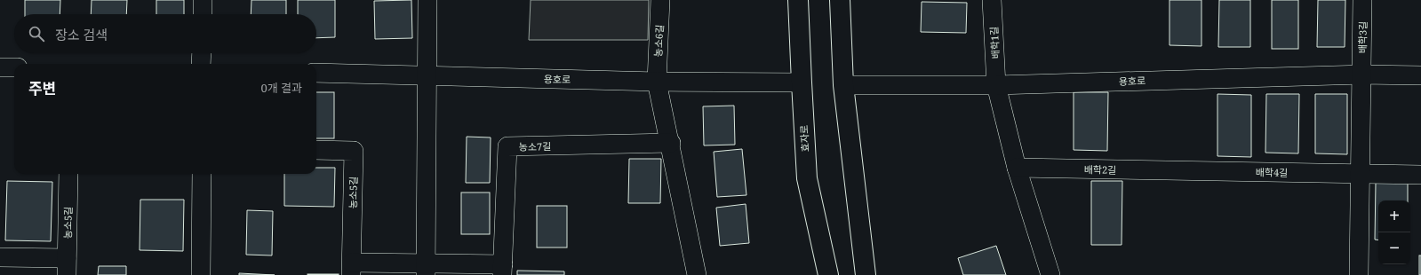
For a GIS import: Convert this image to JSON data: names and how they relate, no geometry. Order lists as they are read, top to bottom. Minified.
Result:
{"streets":{"street":["배학3길","농소6길","배학1길","용호로","효자로","농소7길","배학2길","배학4길","농소5길"]},"crossings":[["배학3길","용호로"],["농소6길","용호로"],["배학1길","용호로"],["용호로","효자로"],["배학2길","배학4길"]],"page":{"search":"장소 검색","heading":["주변","0개 결과"],"map_buttons":["+","−"]}}
